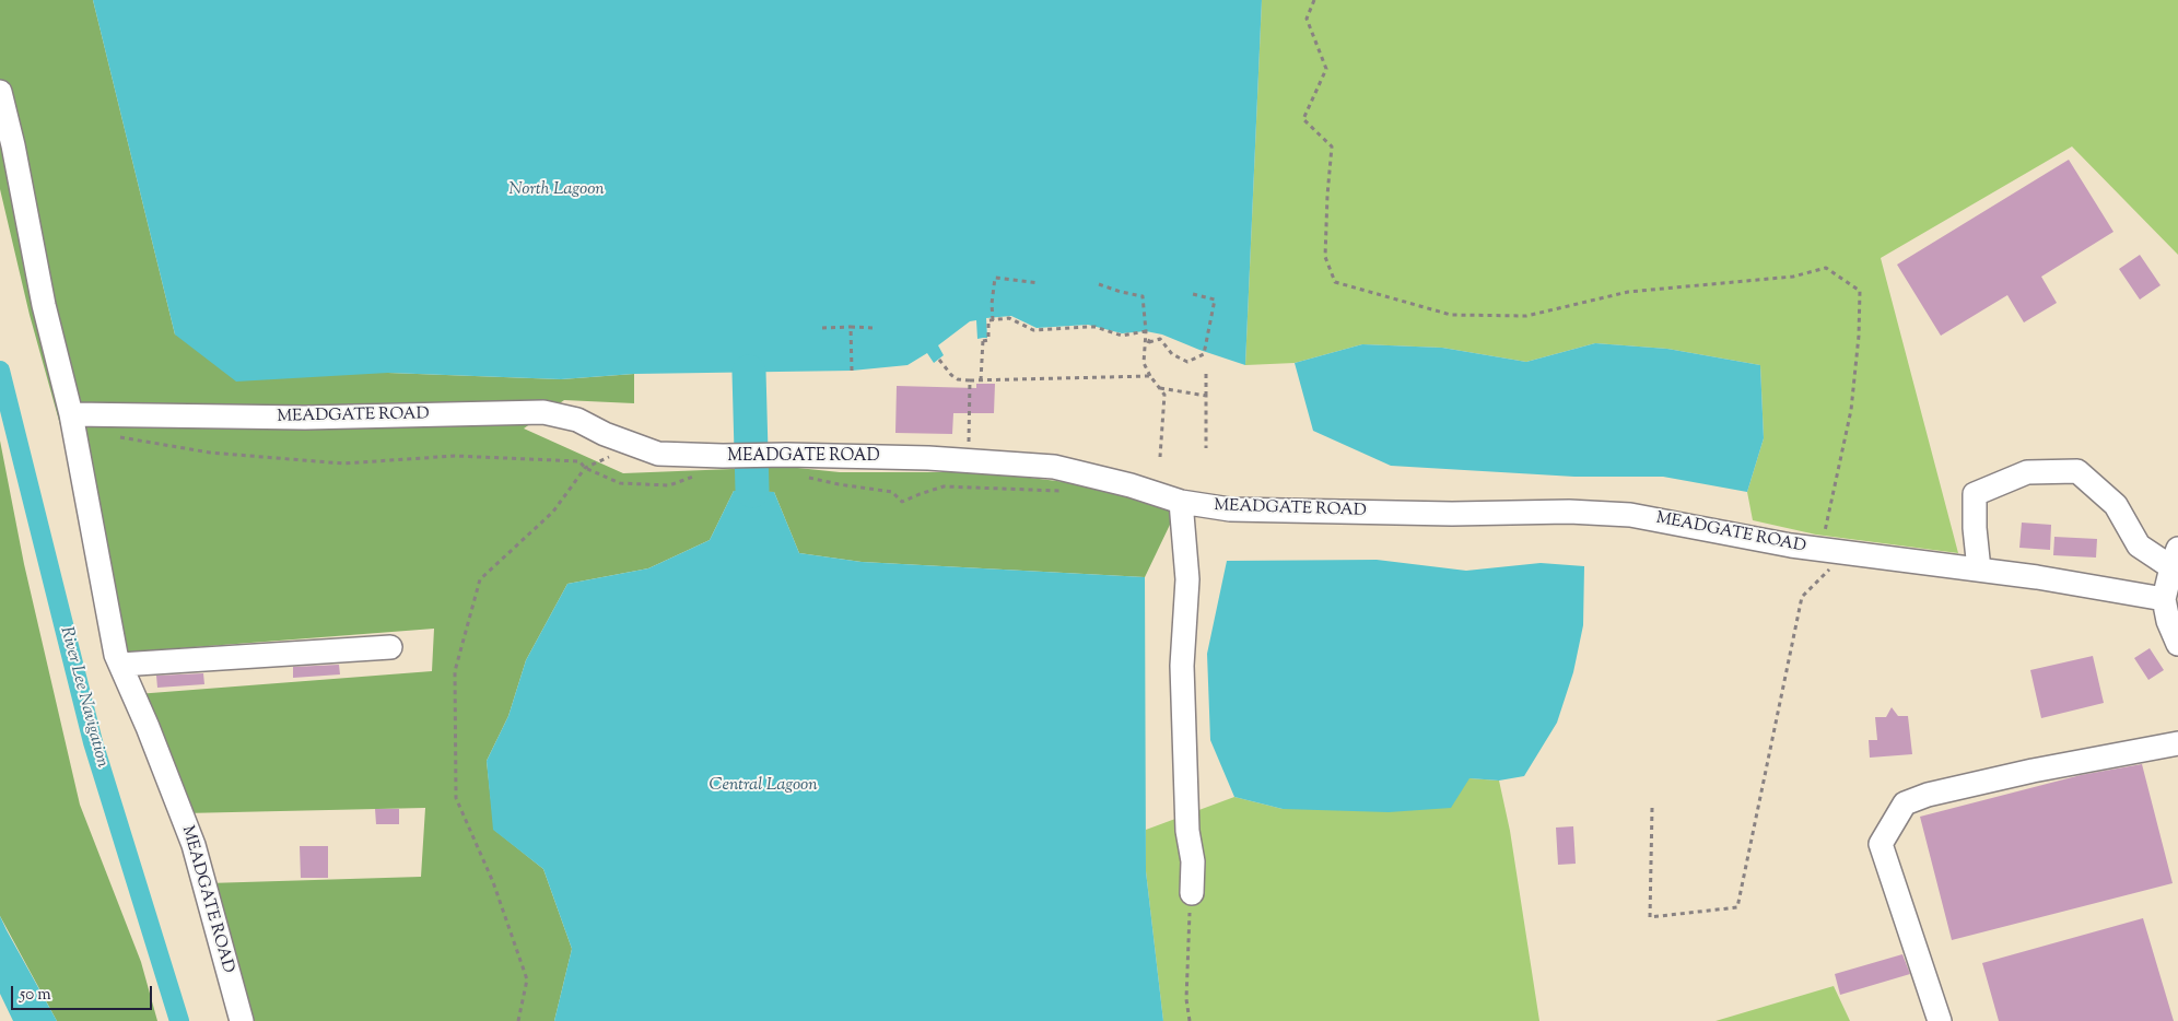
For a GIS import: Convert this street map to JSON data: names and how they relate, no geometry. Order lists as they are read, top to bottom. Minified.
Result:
{"streets":{"street":["MEADGATE ROAD"]},"water":["North Lagoon","River Lee Navigation","Central Lagoon"],"scale_bar":"50 m"}
